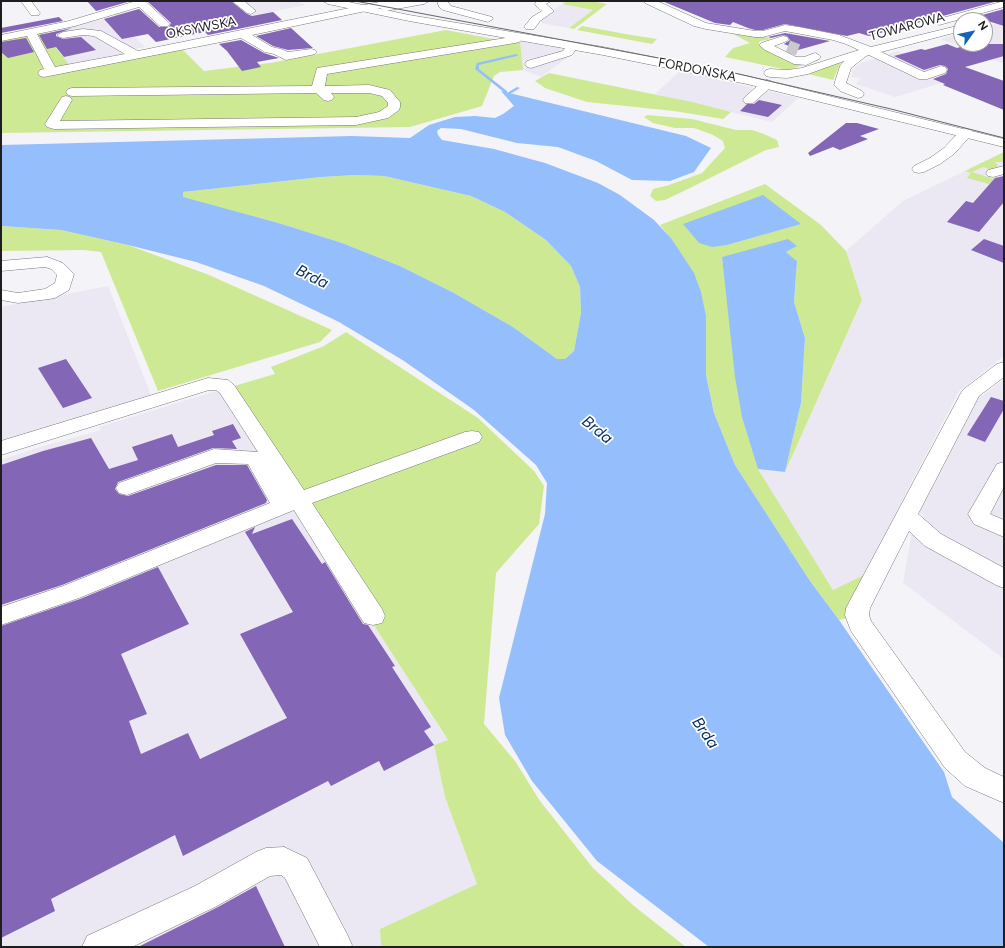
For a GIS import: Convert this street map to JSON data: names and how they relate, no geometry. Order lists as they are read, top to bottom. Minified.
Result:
{"streets":{"main road":["FORDOŃSKA"],"street":["TOWAROWA","OKSYWSKA"]},"crossings":[["TOWAROWA","FORDOŃSKA"],["OKSYWSKA","FORDOŃSKA"]],"water":["Brda"],"north":"top right"}
